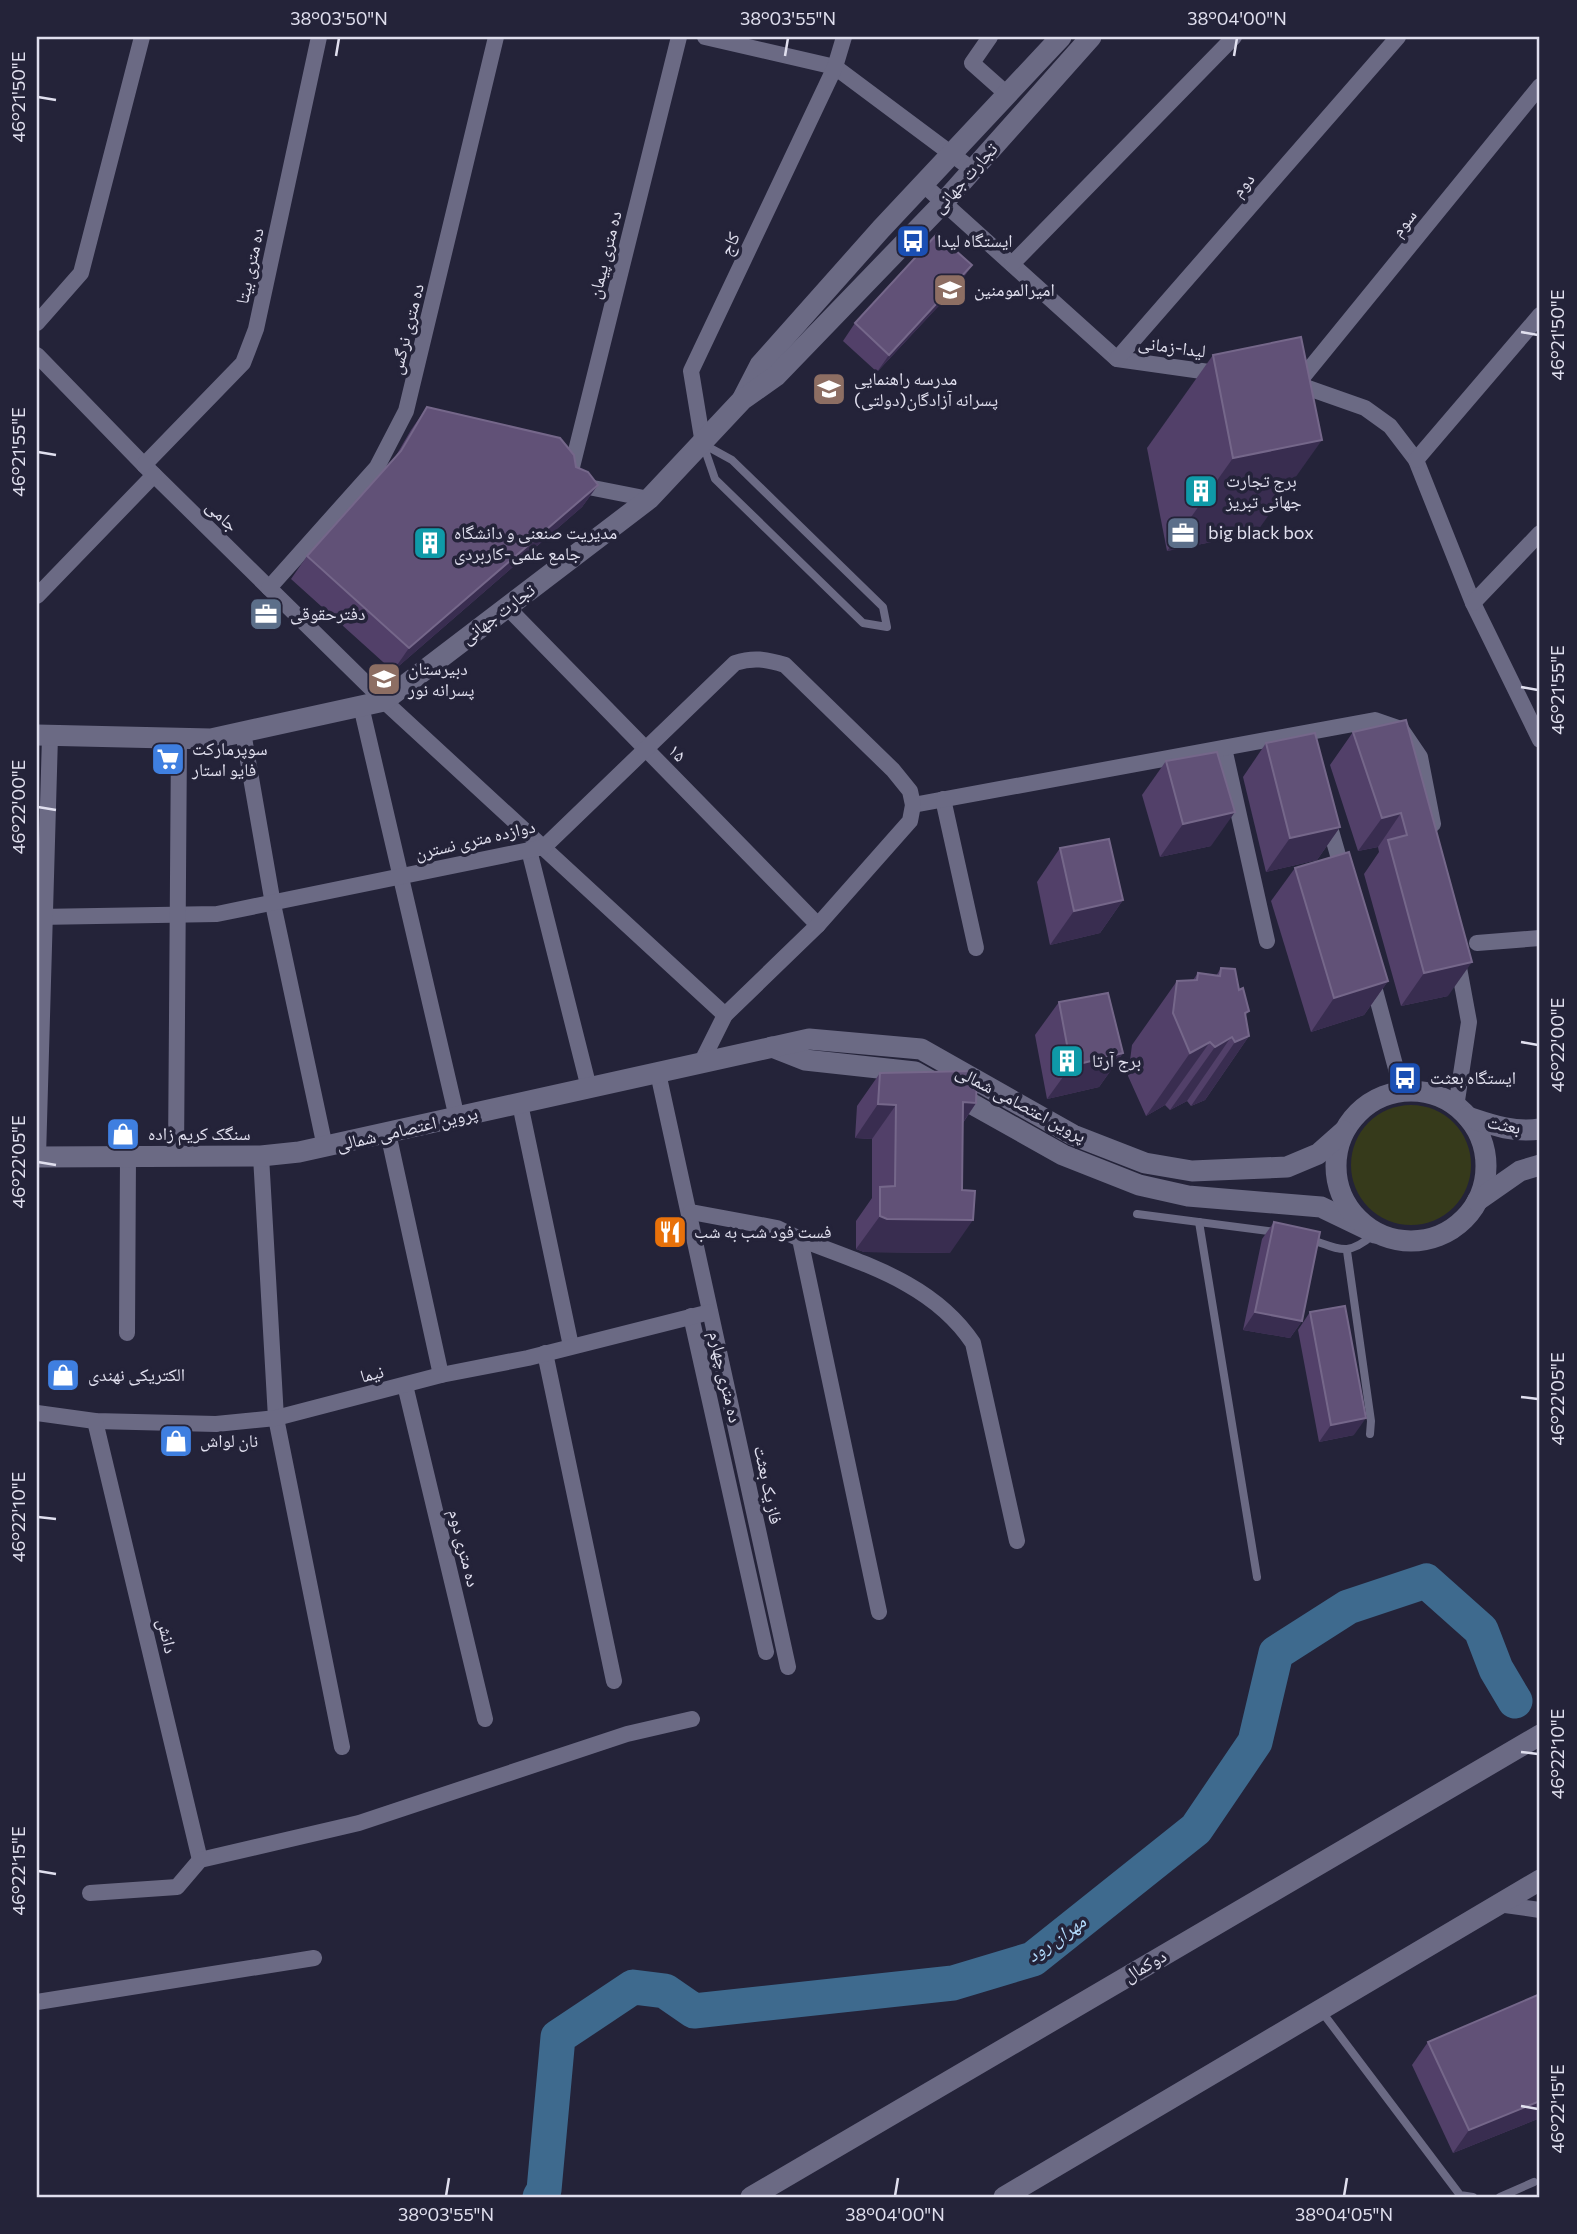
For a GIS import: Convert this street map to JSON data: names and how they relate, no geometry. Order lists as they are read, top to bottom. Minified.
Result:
{"streets":{"main road":["تجارت جهانی","پروین اعتصامی شمالی","بعثت","دوکمال"],"street":["دوم","سوم","کاج","ده متری پیمان","ده متری بیتا","ده متری نرگس","لیدا-زمانی","جامی","۱۵","دوازده متری نسترن","نیما","ده متری چهارم","فاز یک بعثت","ده متری دوم","دانش"]},"crossings":[["تجارت جهانی","کاج"],["تجارت جهانی","ده متری پیمان"],["تجارت جهانی","لیدا-زمانی"],["تجارت جهانی","جامی"],["تجارت جهانی","۱۵"],["دوم","لیدا-زمانی"],["ده متری بیتا","جامی"],["ده متری نرگس","جامی"],["جامی","دوازده متری نسترن"],["۱۵","دوازده متری نسترن"],["پروین اعتصامی شمالی","بعثت"],["پروین اعتصامی شمالی","فاز یک بعثت"],["نیما","ده متری چهارم"],["نیما","فاز یک بعثت"],["نیما","ده متری دوم"],["نیما","دانش"]],"water":["مهران رود"],"places":{"bus stop":["ایستگاه لیدا","ایستگاه بعثت"],"school or university":["امیرالمومنین","مدرسه راهنمایی پسرانه آزادگان(دولتی)","دبیرستان پسرانه نور"],"building":["برج تجارت جهانی تبریز","مدیریت صنعنی و دانشگاه جامع علمی-کاربردی","برج آرتا"],"office":["big black box","دفترحقوقی"],"supermarket":["سوپرمارکت فایو استار"],"shop":["سنگک کریم زاده","الکتریکی نهندی","نان لواش"],"restaurant":["فست فود شب به شب"]},"coordinates":["38°03'50\"N","38°03'55\"N","38°04'00\"N","46°21'50\"E","46°21'55\"E","46°22'00\"E","46°22'05\"E","46°22'10\"E","46°22'15\"E","38°04'05\"N"]}
